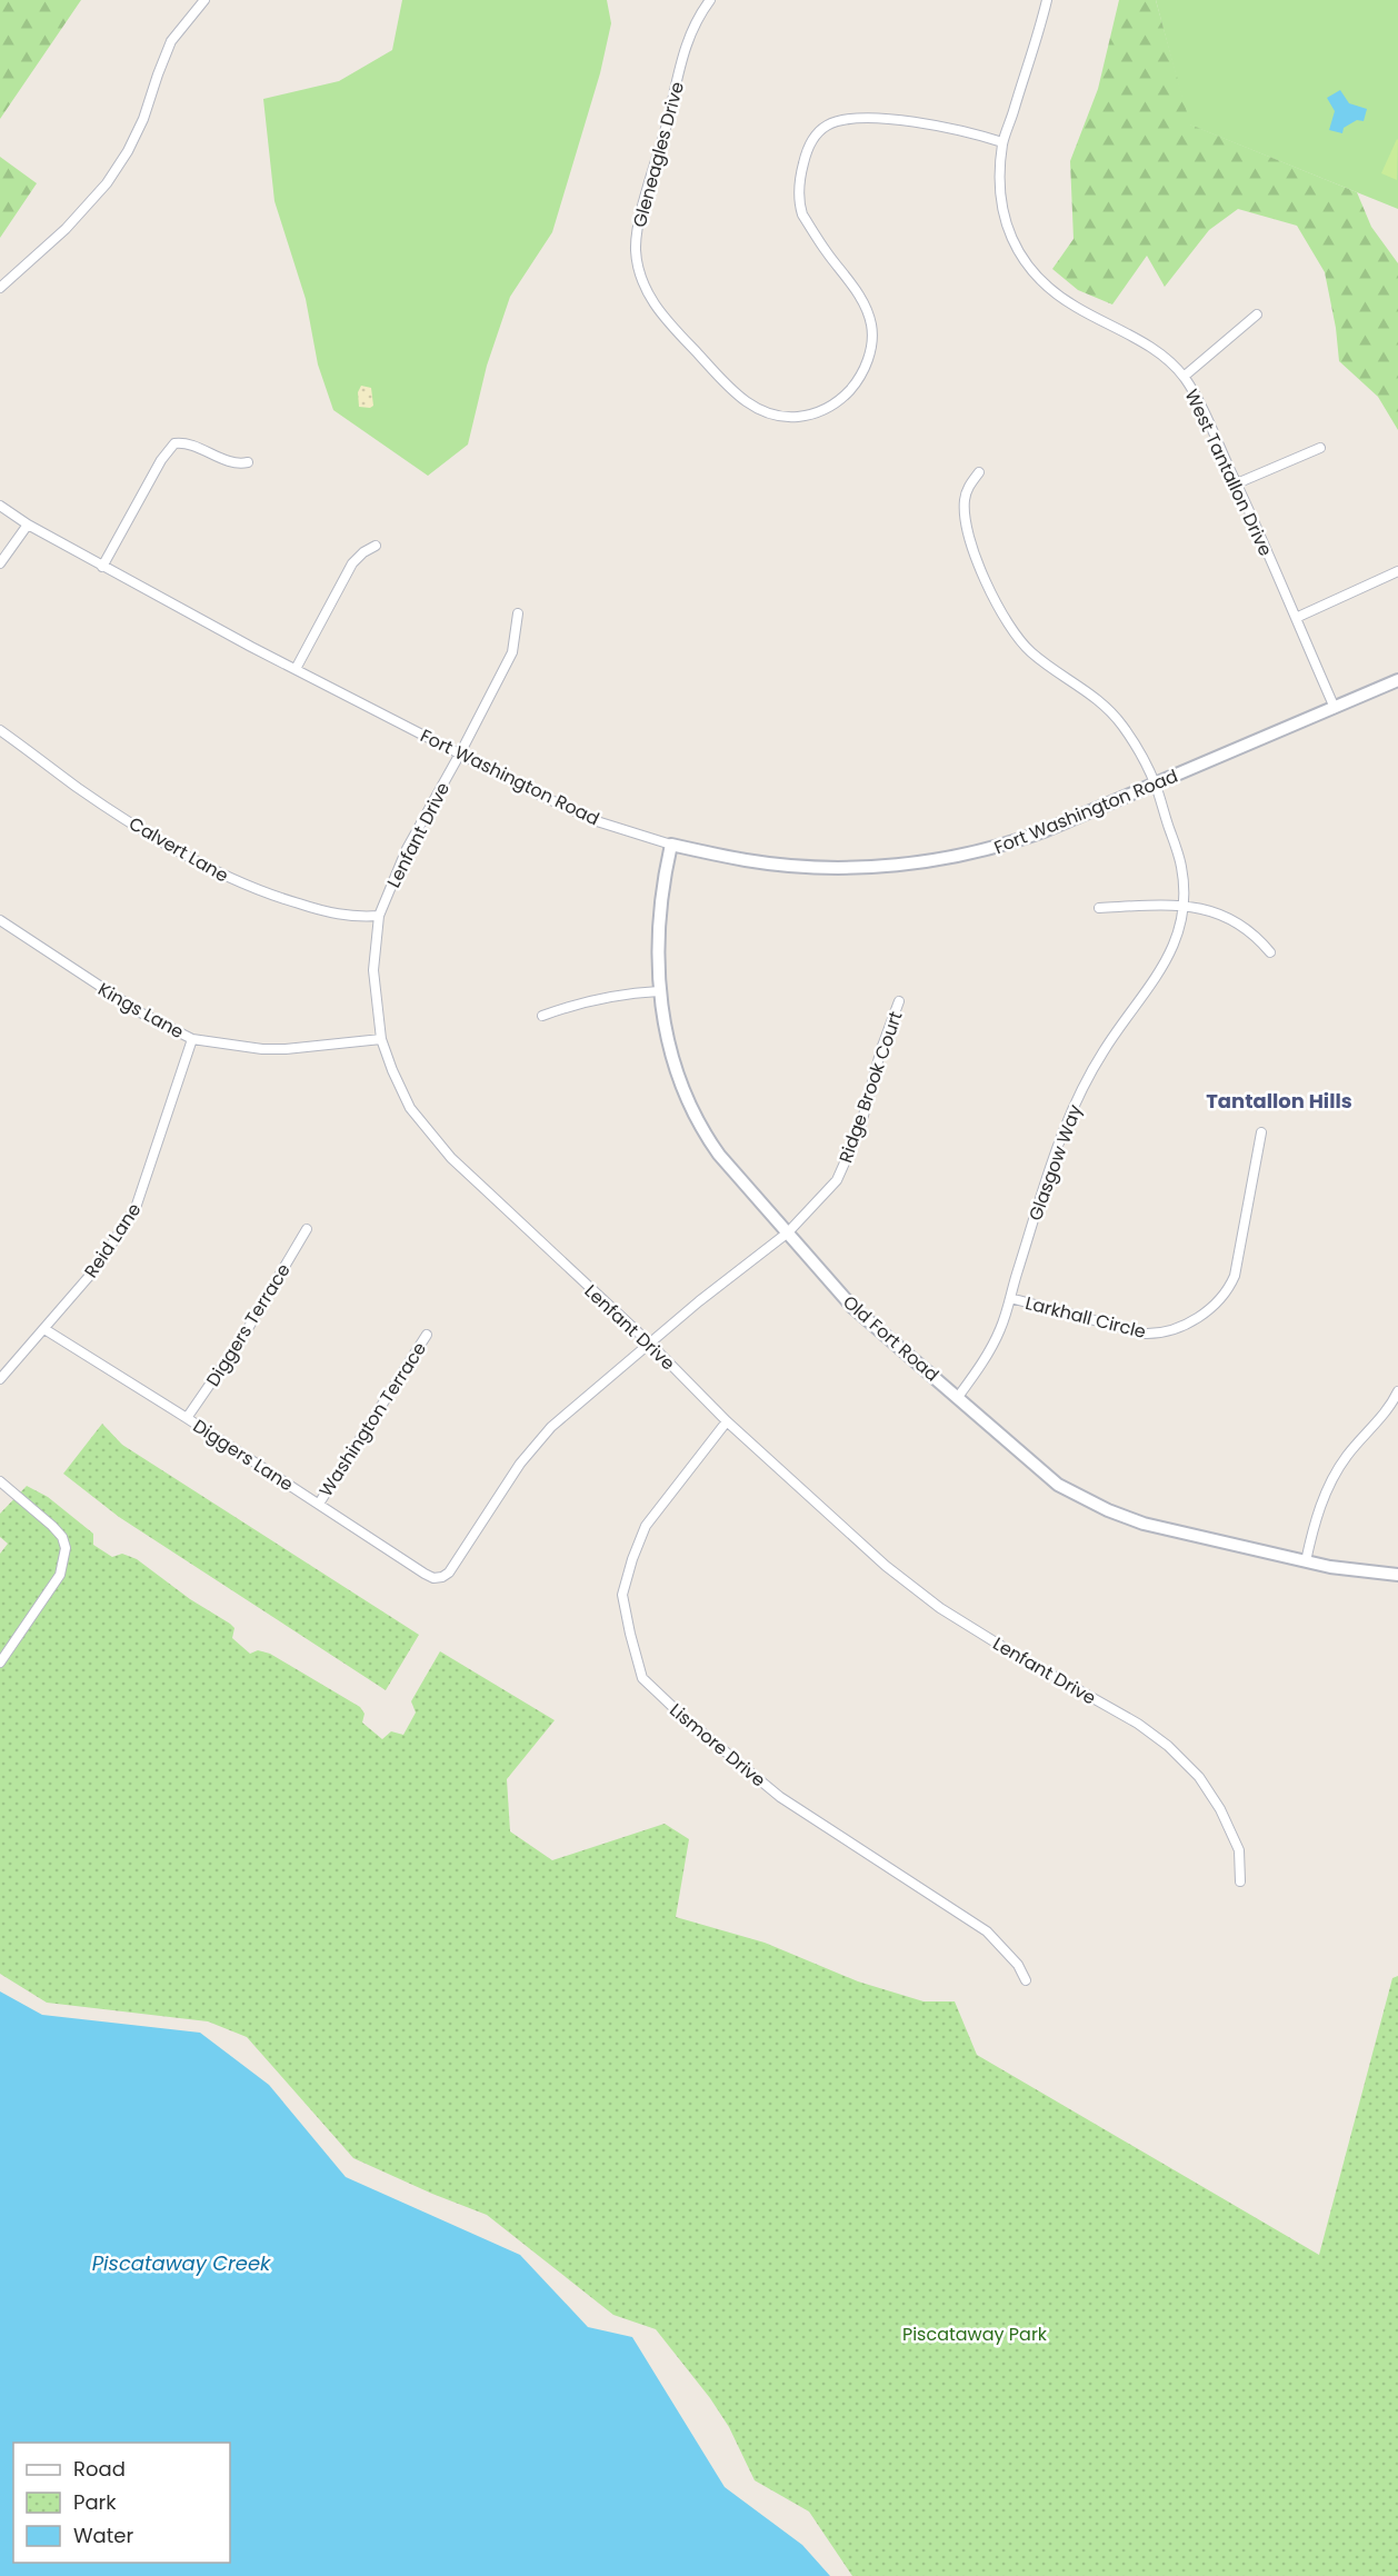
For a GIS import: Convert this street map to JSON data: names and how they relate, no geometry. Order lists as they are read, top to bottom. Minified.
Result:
{"streets":{"main road":["Fort Washington Road","Old Fort Road"],"street":["Gleneagles Drive","West Tantallon Drive","Lenfant Drive","Calvert Lane","Kings Lane","Ridge Brook Court","Glasgow Way","Reid Lane","Larkhall Circle","Diggers Terrace","Washington Terrace","Diggers Lane","Lismore Drive"]},"crossings":[["Gleneagles Drive","West Tantallon Drive"],["West Tantallon Drive","Fort Washington Road"],["Fort Washington Road","Lenfant Drive"],["Fort Washington Road","Glasgow Way"],["Fort Washington Road","Old Fort Road"],["Lenfant Drive","Calvert Lane"],["Lenfant Drive","Kings Lane"],["Lenfant Drive","Ridge Brook Court"],["Lenfant Drive","Lismore Drive"],["Kings Lane","Reid Lane"],["Ridge Brook Court","Old Fort Road"],["Ridge Brook Court","Diggers Lane"],["Glasgow Way","Larkhall Circle"],["Glasgow Way","Old Fort Road"],["Reid Lane","Diggers Lane"],["Diggers Terrace","Diggers Lane"],["Washington Terrace","Diggers Lane"]],"districts":["Tantallon Hills"],"water":["Piscataway Creek"],"parks":["Piscataway Park"],"legend":["Road","Park","Water"]}
